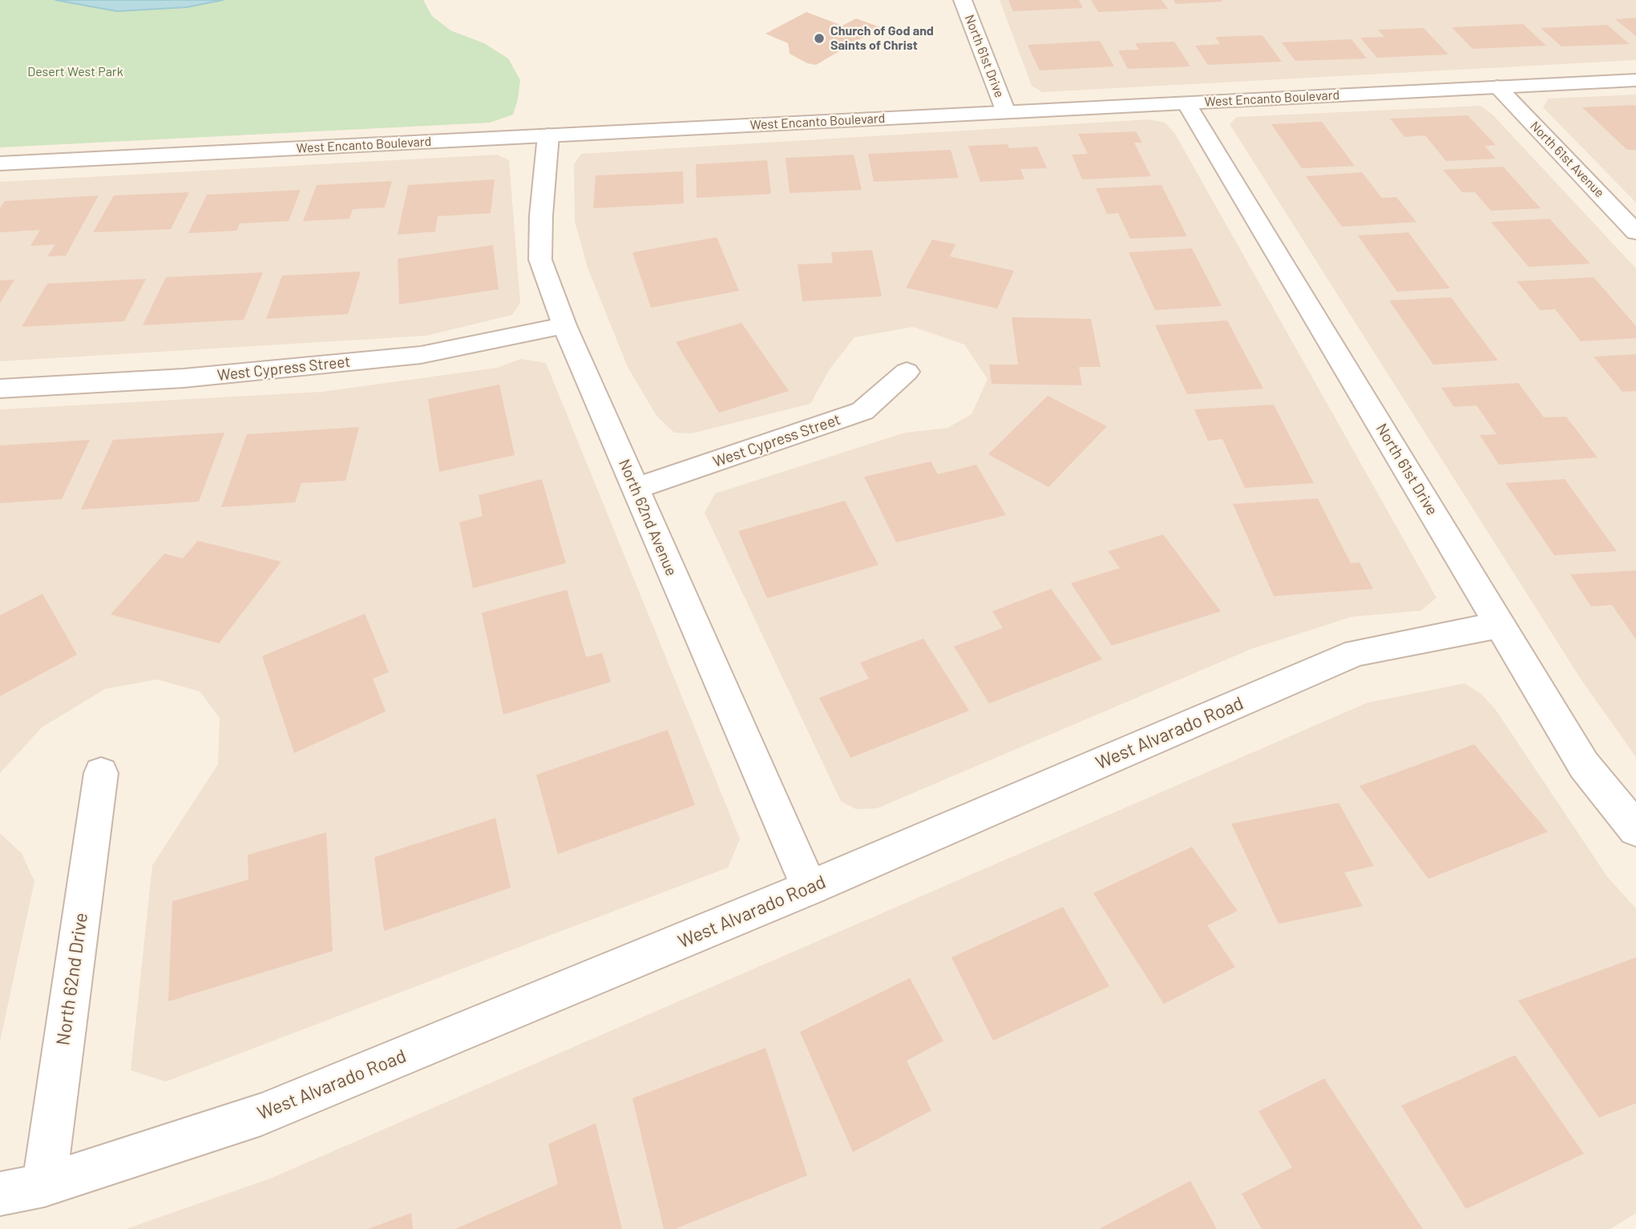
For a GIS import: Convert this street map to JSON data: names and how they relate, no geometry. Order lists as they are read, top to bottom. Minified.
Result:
{"streets":{"street":["North 61st Drive","West Encanto Boulevard","North 61st Avenue","West Cypress Street","North 62nd Avenue","West Alvarado Road","North 62nd Drive"]},"crossings":[["North 61st Drive","West Encanto Boulevard"],["North 61st Drive","West Alvarado Road"],["West Encanto Boulevard","North 61st Avenue"],["West Encanto Boulevard","North 62nd Avenue"],["West Cypress Street","North 62nd Avenue"],["North 62nd Avenue","West Alvarado Road"],["West Alvarado Road","North 62nd Drive"]],"parks":["Desert West Park"],"places":["Church of God and Saints of Christ"]}
